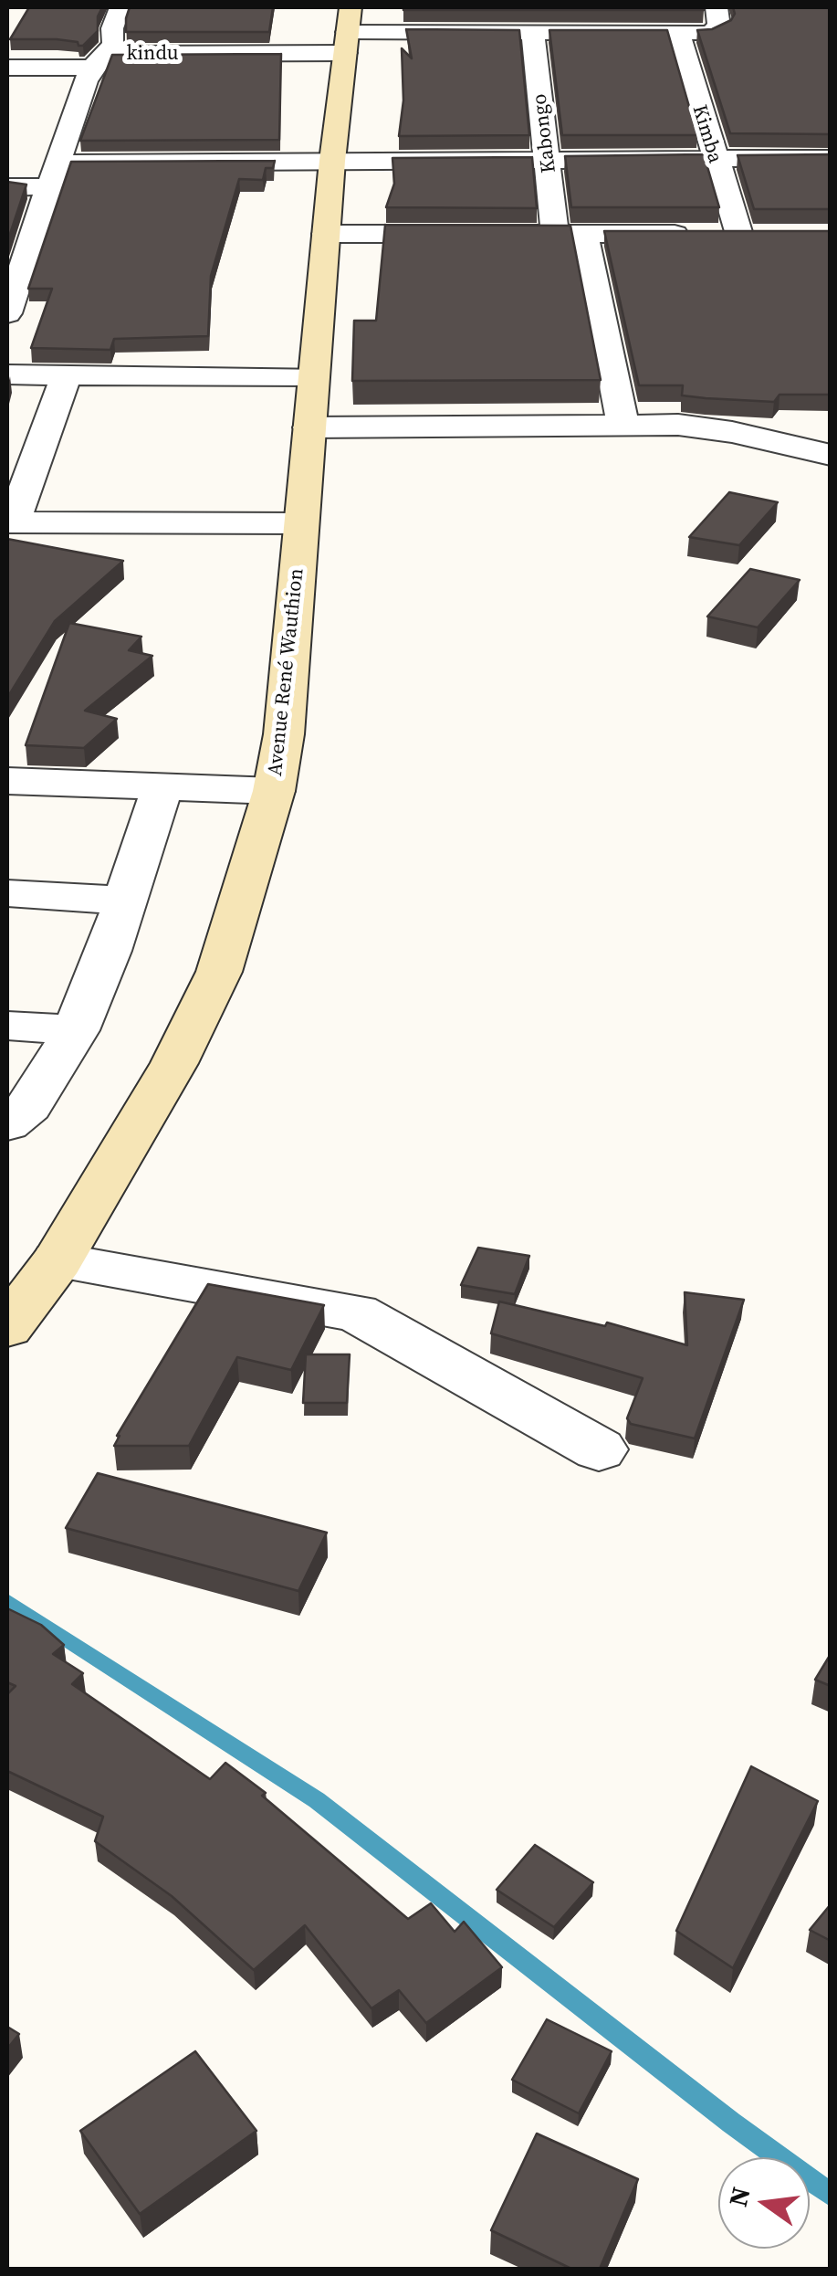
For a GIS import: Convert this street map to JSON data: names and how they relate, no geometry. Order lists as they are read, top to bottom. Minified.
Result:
{"streets":{"street":["kindu","Kabongo","Kimba","Avenue René Wauthion"]},"crossings":[["kindu","Kabongo"],["kindu","Kimba"],["kindu","Avenue René Wauthion"],["Kabongo","Kimba"]],"north":"left"}
